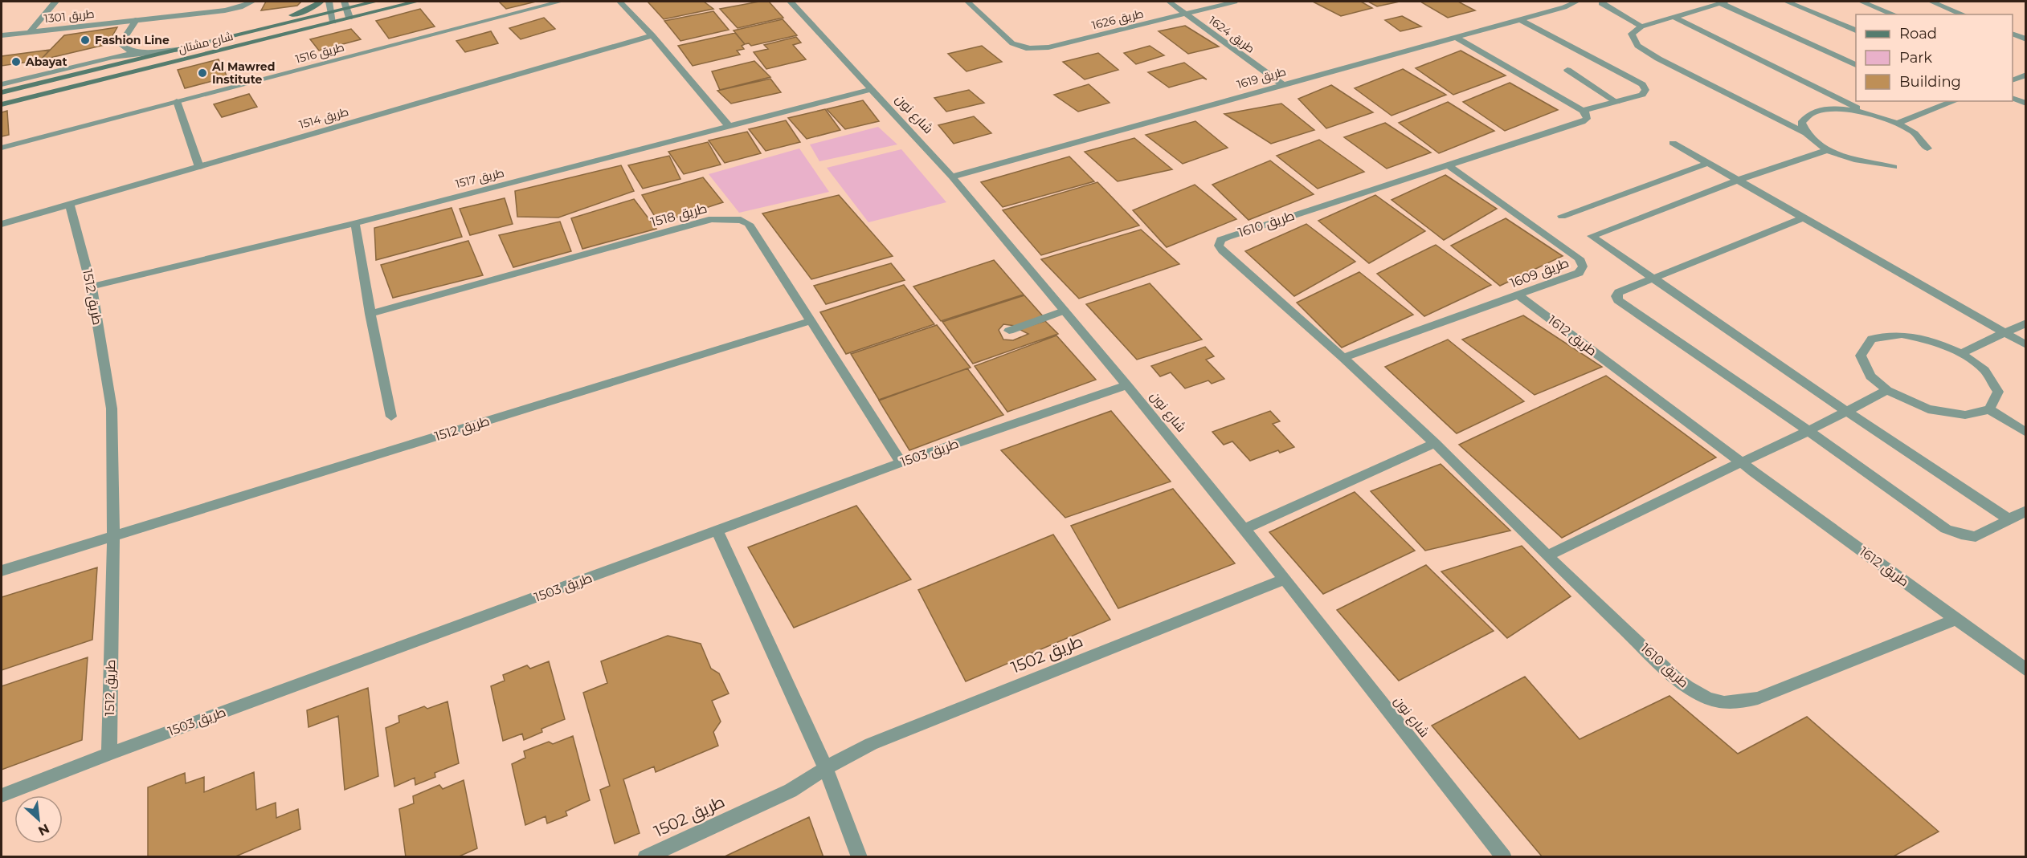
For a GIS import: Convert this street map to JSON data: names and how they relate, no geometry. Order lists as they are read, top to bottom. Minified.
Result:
{"streets":{"street":["طريق 1301","طريق 1626","طريق 1624","شارع مشتان","طريق 1516","طريق 1619","شارع نون","طريق 1514","طريق 1517","طريق 1518","طريق 1610","طريق 1609","طريق 1512","طريق 1612","طريق 1503","طريق 1502"]},"crossings":[["طريق 1626","طريق 1624"],["طريق 1624","طريق 1619"],["طريق 1619","شارع نون"],["شارع نون","طريق 1517"],["شارع نون","طريق 1503"],["شارع نون","طريق 1502"],["طريق 1514","طريق 1512"],["طريق 1517","طريق 1512"],["طريق 1518","طريق 1512"],["طريق 1518","طريق 1503"],["طريق 1610","طريق 1609"],["طريق 1610","طريق 1612"],["طريق 1609","طريق 1612"],["طريق 1512","طريق 1503"]],"places":["Fashion Line","Abayat","Al Mawred Institute"],"legend":["Road","Park","Building"],"north":"bottom right"}
